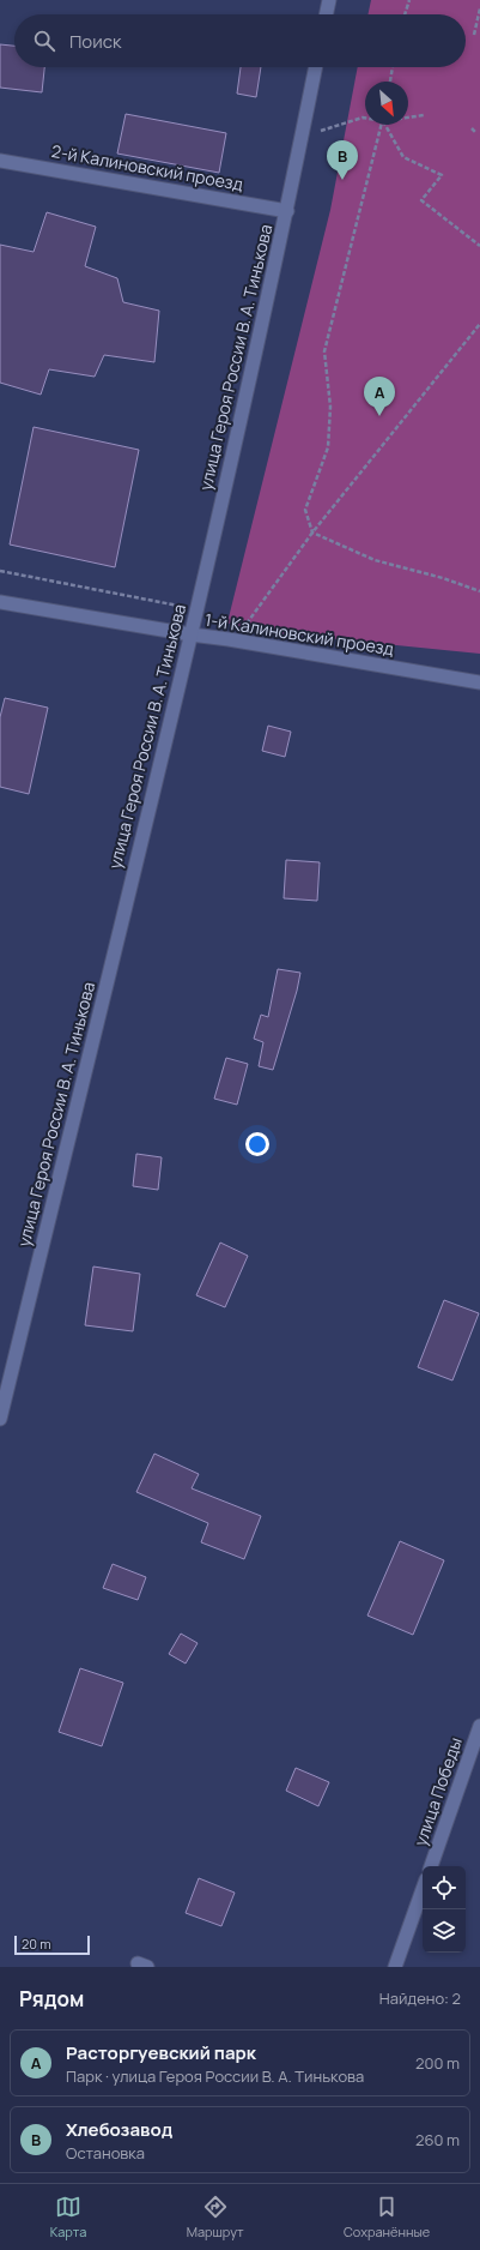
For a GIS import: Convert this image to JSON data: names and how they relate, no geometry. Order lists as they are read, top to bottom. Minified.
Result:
{"streets":{"street":["2-й Калиновский проезд","улица Героя России В. А. Тинькова","1-й Калиновский проезд","улица Победы"]},"crossings":[["2-й Калиновский проезд","улица Героя России В. А. Тинькова"],["улица Героя России В. А. Тинькова","1-й Калиновский проезд"]],"scale_bar":"20 m","north":"bottom right","page":{"search":"Поиск","pins":["B","A"],"scale":"20 m","heading":["Рядом","Найдено: 2"],"list":[{"mark":"A","name":"Расторгуевский парк","note":"Парк · улица Героя России В. А. Тинькова","value":"200 m"},{"mark":"B","name":"Хлебозавод","note":"Остановка","value":"260 m"}],"nav":["Карта","Маршрут","Сохранённые"]}}
